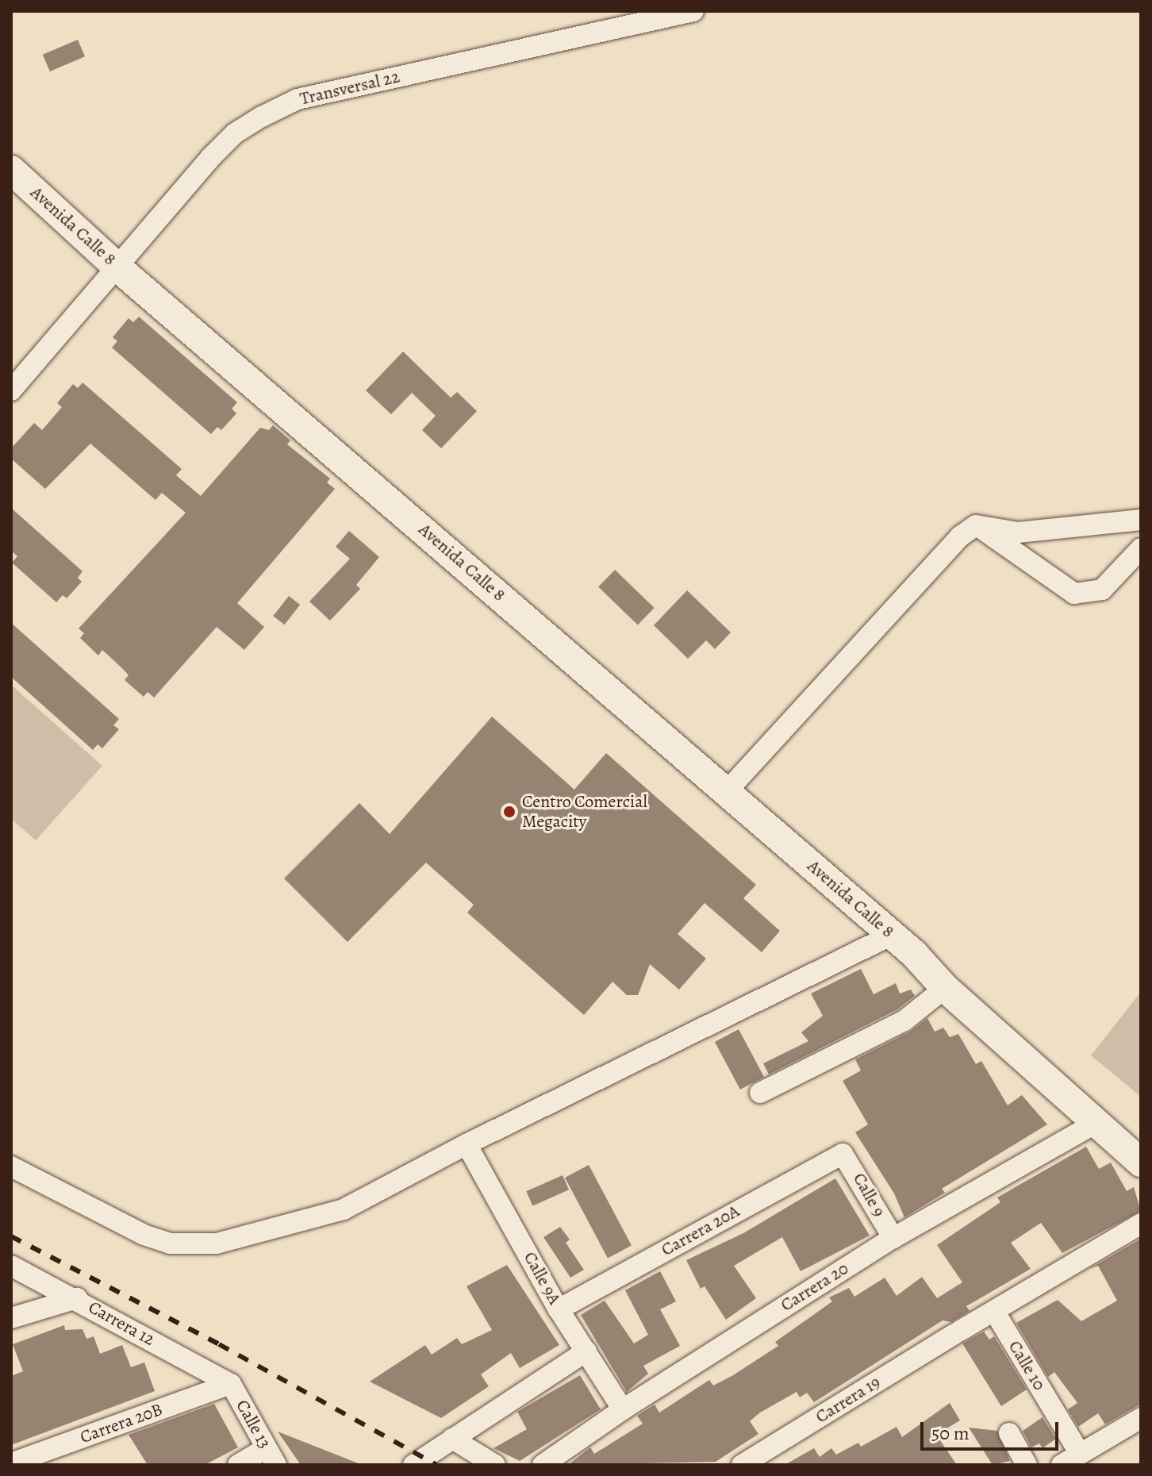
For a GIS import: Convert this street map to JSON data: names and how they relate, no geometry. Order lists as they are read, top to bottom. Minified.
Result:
{"streets":{"main road":["Avenida Calle 8"],"street":["Transversal 22","Calle 9","Carrera 20A","Calle 9A","Carrera 20","Carrera 12","Calle 10","Carrera 19","Carrera 20B","Calle 13"]},"crossings":[["Transversal 22","Avenida Calle 8"],["Avenida Calle 8","Carrera 20"],["Calle 9","Carrera 20A"],["Calle 9","Carrera 20"],["Carrera 20A","Calle 9A"],["Calle 9A","Carrera 20"],["Carrera 12","Carrera 20B"],["Carrera 12","Calle 13"],["Calle 10","Carrera 19"],["Carrera 20B","Calle 13"]],"places":["Centro Comercial Megacity"],"scale_bar":"50 m"}
